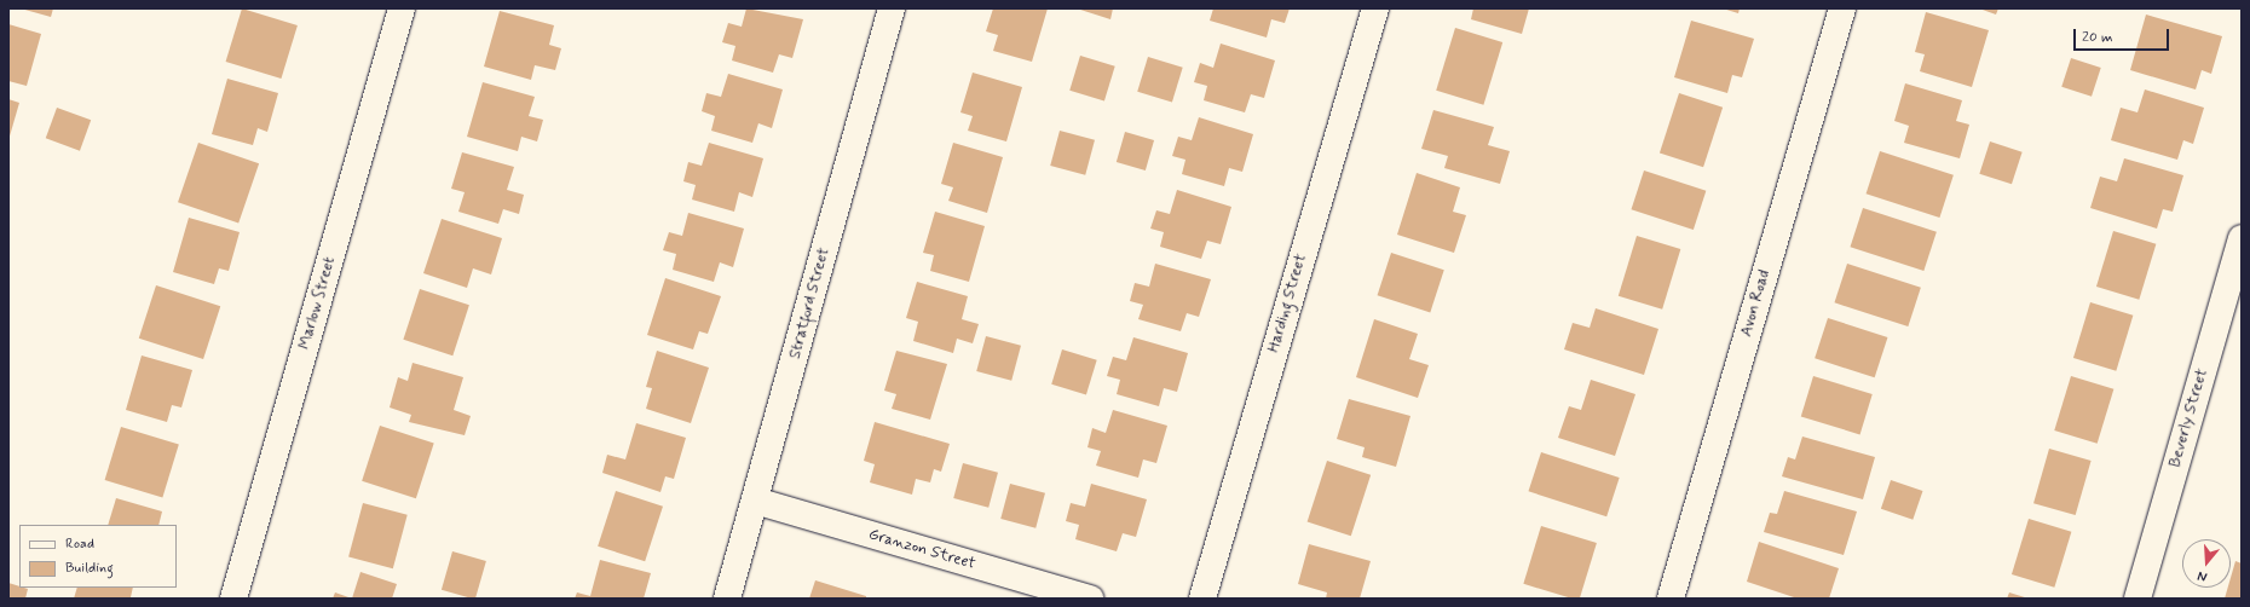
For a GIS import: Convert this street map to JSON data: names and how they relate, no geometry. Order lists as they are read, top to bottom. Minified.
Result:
{"streets":{"street":["Marlow Street","Stratford Street","Harding Street","Avon Road","Beverly Street","Granzon Street"]},"crossings":[["Stratford Street","Granzon Street"]],"legend":["Road","Building"],"scale_bar":"20 m","north":"bottom"}
